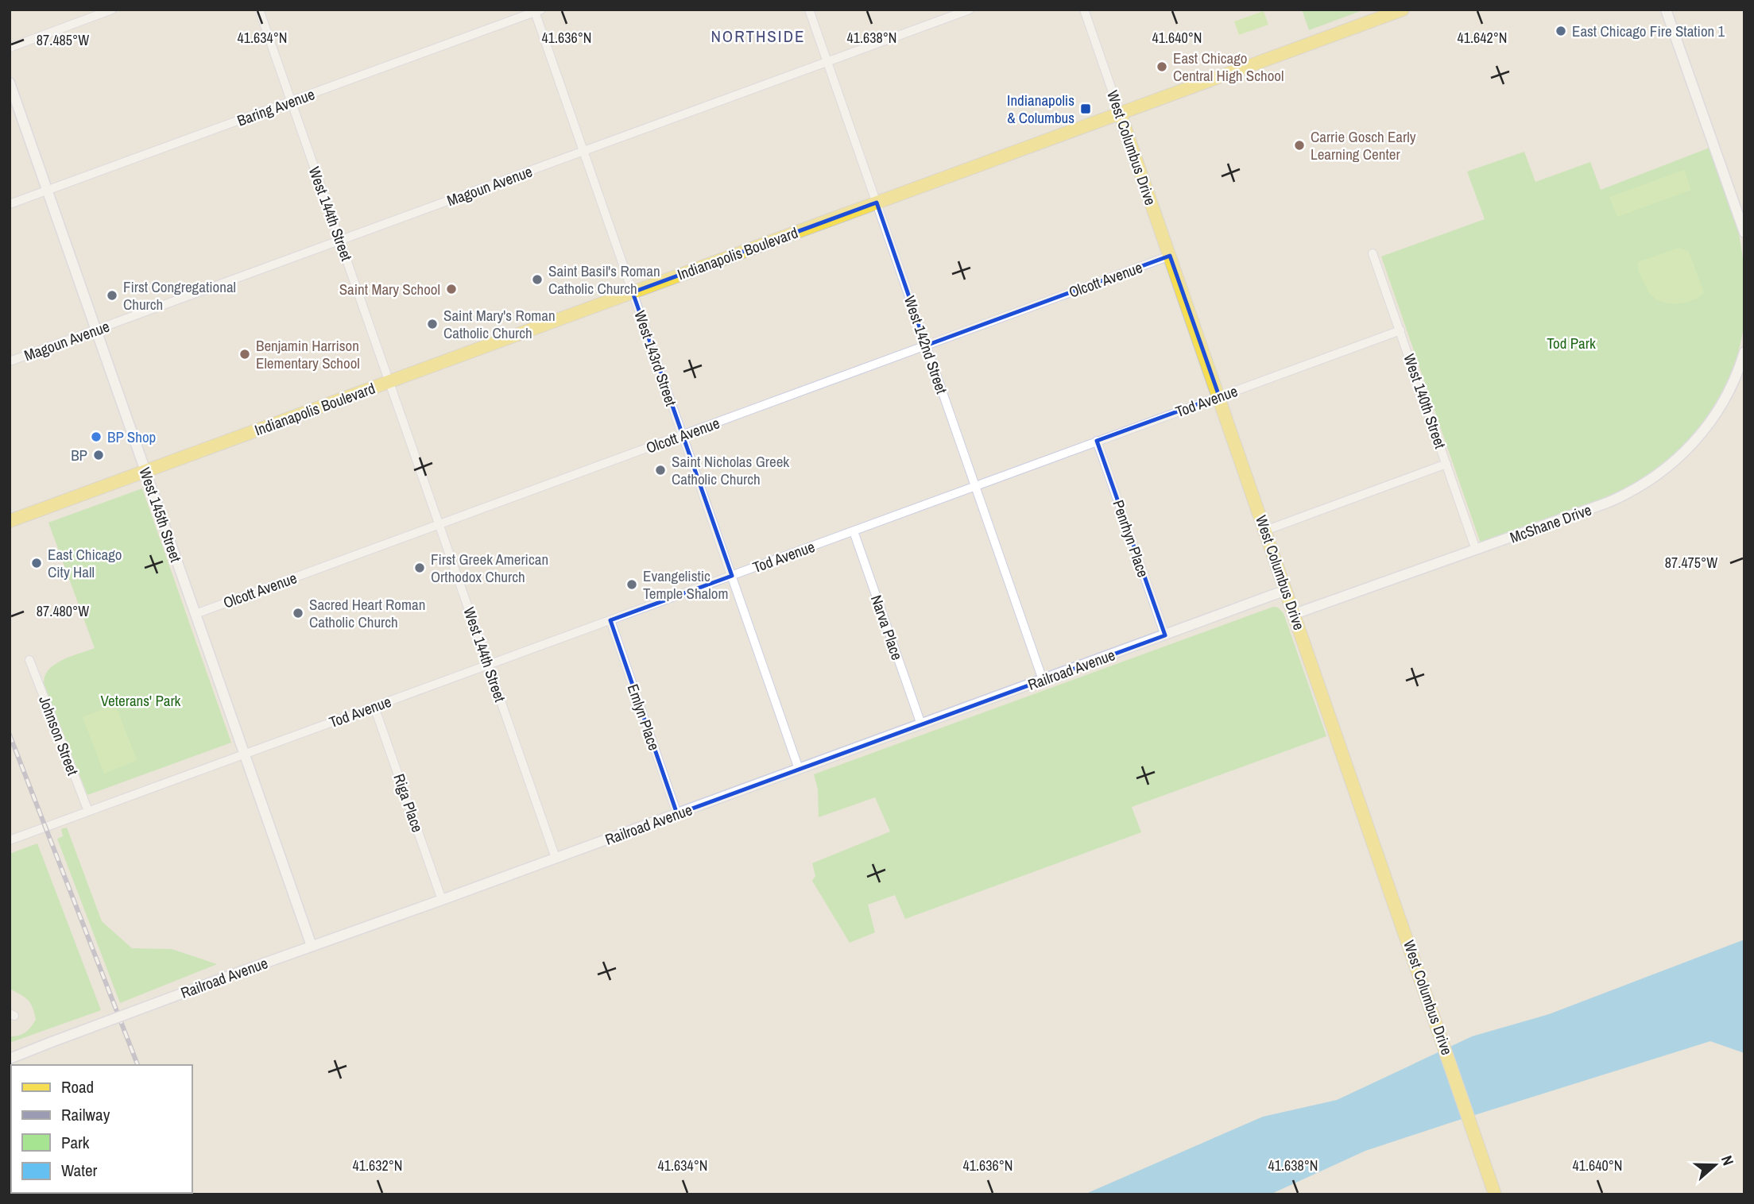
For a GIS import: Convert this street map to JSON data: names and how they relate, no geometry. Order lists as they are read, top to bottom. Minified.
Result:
{"streets":{"main road":["West Columbus Drive","Indianapolis Boulevard"],"street":["Baring Avenue","Magoun Avenue","West 144th Street","Olcott Avenue","West 142nd Street","West 143rd Street","Tod Avenue","West 140th Street","West 145th Street","McShane Drive","Penrhyn Place","Narva Place","Railroad Avenue","Emlyn Place","Johnson Street","Riga Place"]},"crossings":[["Baring Avenue","West 144th Street"],["Baring Avenue","West 143rd Street"],["Baring Avenue","West 145th Street"],["West Columbus Drive","Indianapolis Boulevard"],["West Columbus Drive","Olcott Avenue"],["West Columbus Drive","Tod Avenue"],["West Columbus Drive","McShane Drive"],["West Columbus Drive","Railroad Avenue"],["Magoun Avenue","West 144th Street"],["Magoun Avenue","West 142nd Street"],["Magoun Avenue","West 143rd Street"],["Magoun Avenue","West 145th Street"],["West 144th Street","Indianapolis Boulevard"],["West 144th Street","Olcott Avenue"],["West 144th Street","Tod Avenue"],["West 144th Street","Railroad Avenue"],["Indianapolis Boulevard","West 142nd Street"],["Indianapolis Boulevard","West 143rd Street"],["Indianapolis Boulevard","West 145th Street"],["Olcott Avenue","West 142nd Street"],["Olcott Avenue","West 143rd Street"],["Olcott Avenue","West 145th Street"],["West 142nd Street","Tod Avenue"],["West 142nd Street","Railroad Avenue"],["West 143rd Street","Tod Avenue"],["West 143rd Street","Railroad Avenue"],["Tod Avenue","West 140th Street"],["Tod Avenue","West 145th Street"],["Tod Avenue","Penrhyn Place"],["Tod Avenue","Narva Place"],["Tod Avenue","Emlyn Place"],["Tod Avenue","Johnson Street"],["Tod Avenue","Riga Place"],["West 140th Street","McShane Drive"],["West 145th Street","Railroad Avenue"],["Penrhyn Place","Railroad Avenue"],["Narva Place","Railroad Avenue"],["Railroad Avenue","Emlyn Place"],["Railroad Avenue","Riga Place"]],"districts":["NORTHSIDE"],"parks":["Tod Park","Veterans' Park"],"places":{"other":["East Chicago Fire Station 1","East Chicago Central High School","Carrie Gosch Early Learning Center","Saint Basil's Roman Catholic Church","Saint Mary School","First Congregational Church","Saint Mary's Roman Catholic Church","Benjamin Harrison Elementary School","BP Shop","BP","Saint Nicholas Greek Catholic Church","East Chicago City Hall","First Greek American Orthodox Church","Evangelistic Temple Shalom","Sacred Heart Roman Catholic Church"],"transit":["Indianapolis & Columbus"]},"legend":["Road","Railway","Park","Water"],"north":"right","coordinates":["41.634°N","41.636°N","41.638°N","41.640°N","41.642°N","87.485°W","87.475°W","87.480°W","41.632°N"]}
